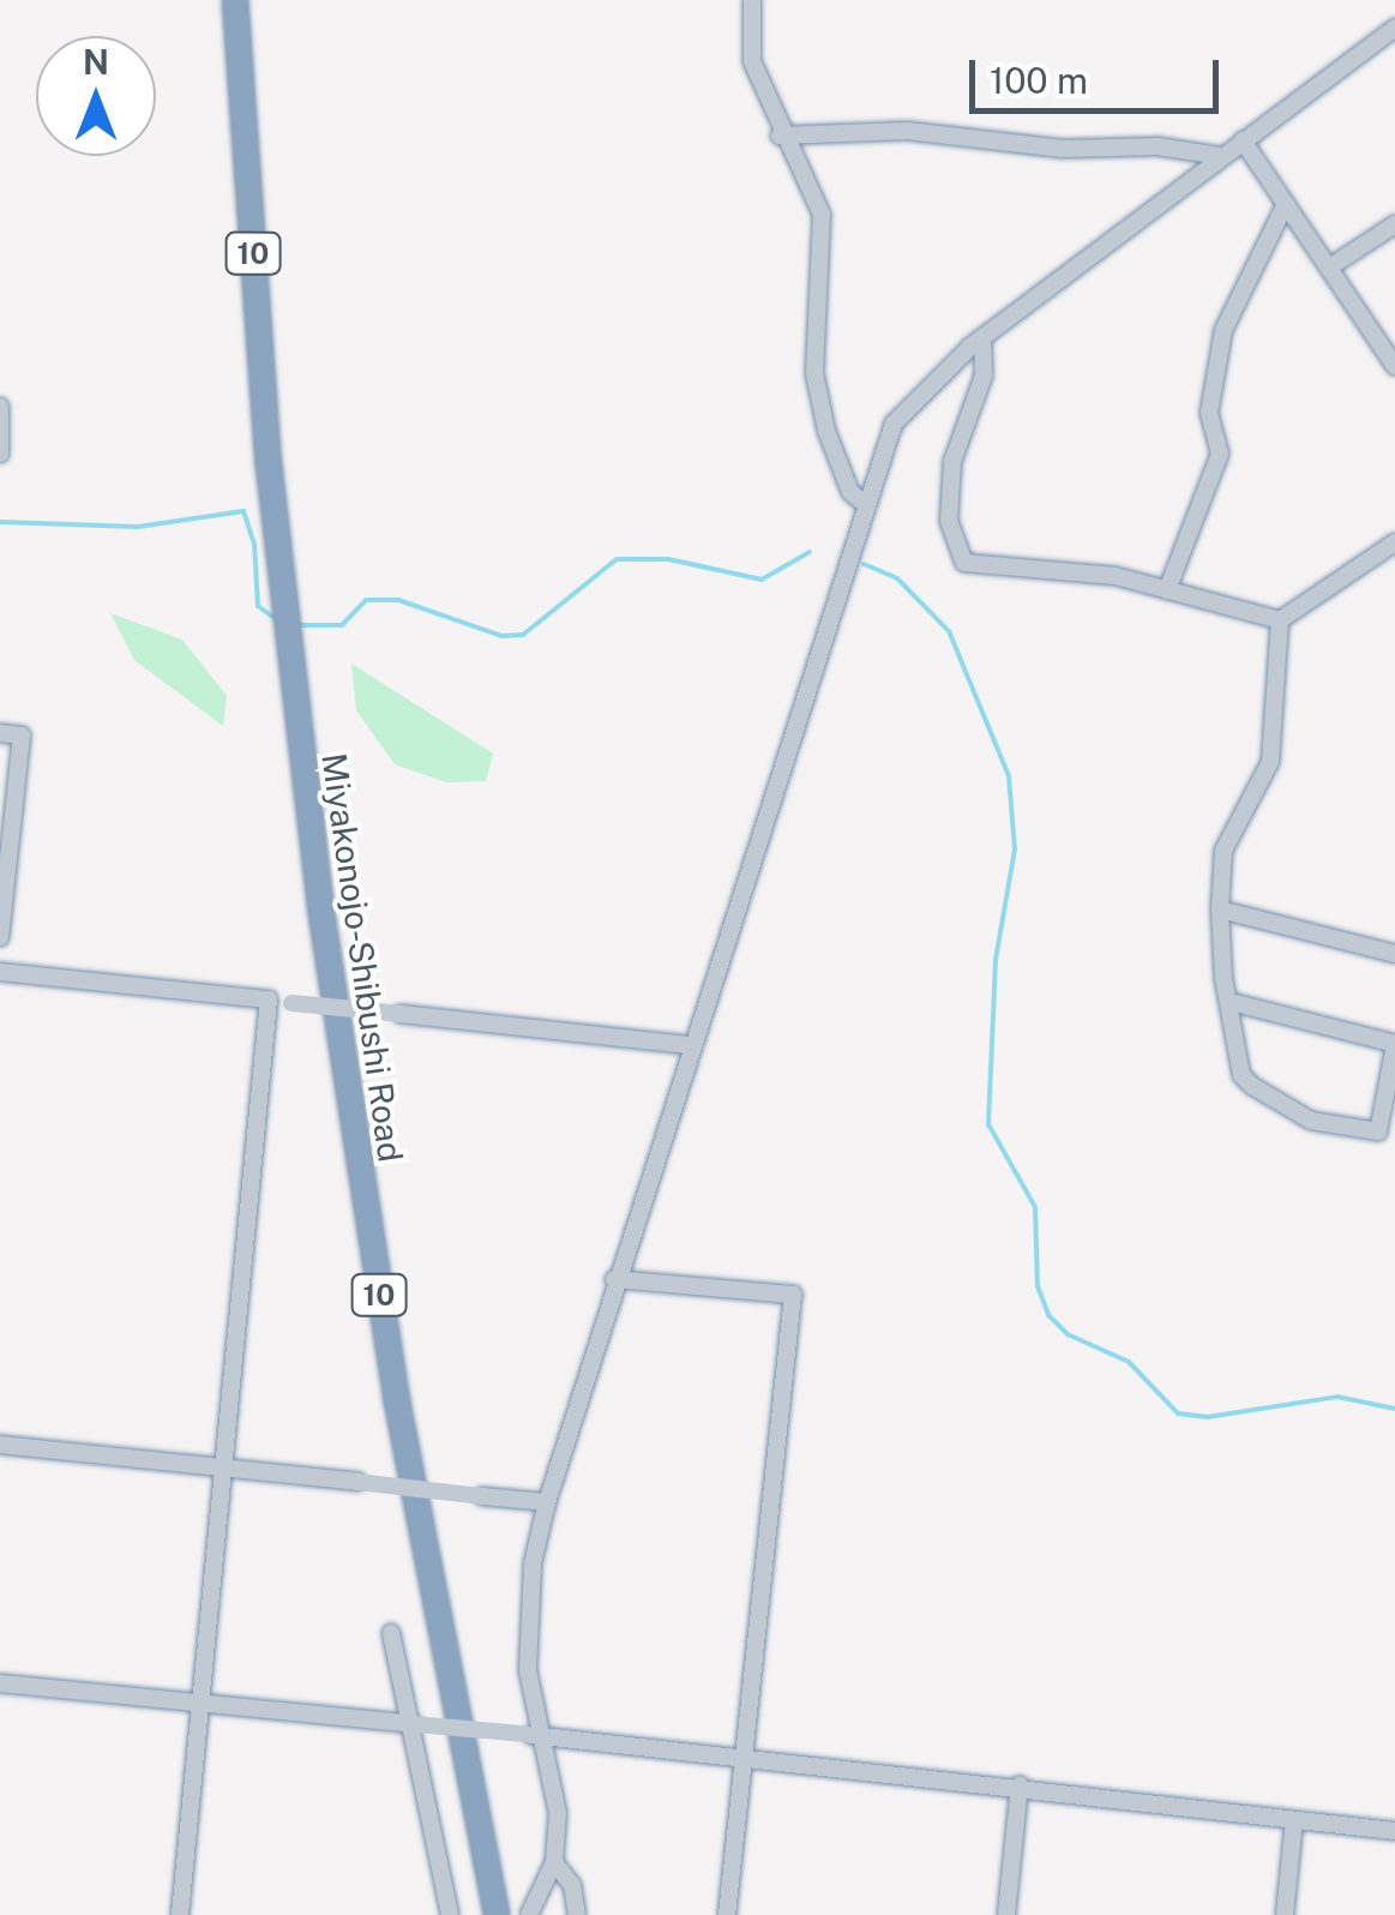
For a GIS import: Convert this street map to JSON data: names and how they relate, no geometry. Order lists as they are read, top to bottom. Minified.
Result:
{"streets":{"highway":["10","Miyakonojo-Shibushi Road"]},"scale_bar":"100 m","north":"top"}
